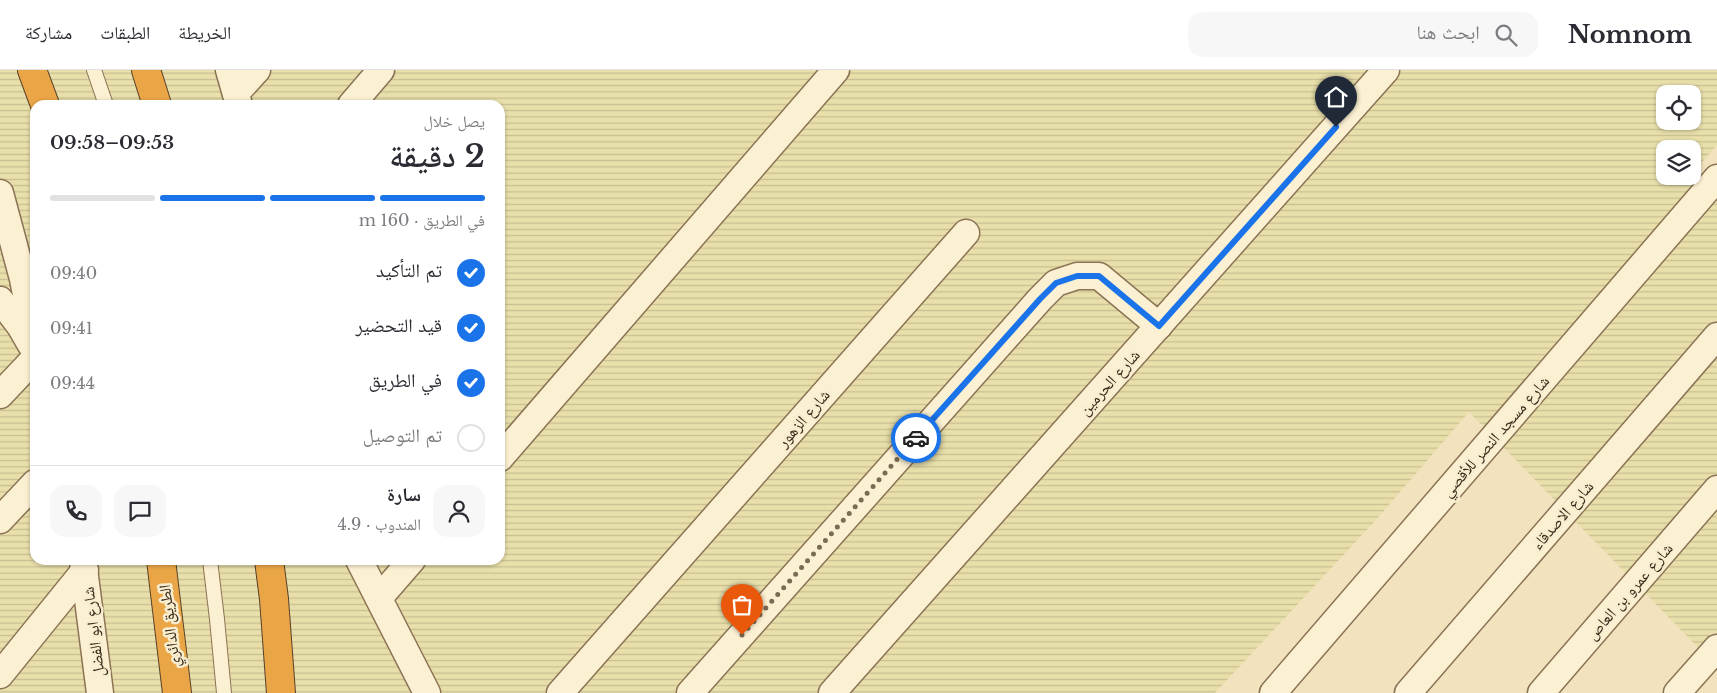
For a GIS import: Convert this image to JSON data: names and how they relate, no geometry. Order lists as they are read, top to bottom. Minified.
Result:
{"streets":{"highway":["الطريق الدائري"],"street":["شارع الحرمين","شارع الزهور","شارع مسجد النصر للأقصي","شارع الاصدقاء","شارع عمرو بن العاص","شارع ابو الفضل"]},"page":{"header":"Nomnom","search":"ابحث هنا","nav":["الخريطة","الطبقات","مشاركة"],"heading":["2 دقيقة","يصل خلال","09:53–09:58"],"panel":["سارة","المندوب · 4.9"],"bar":"في الطريق · 160 m","list":[["تم التأكيد","09:40"],["قيد التحضير","09:41"],["في الطريق","09:44"],"تم التوصيل"]}}
